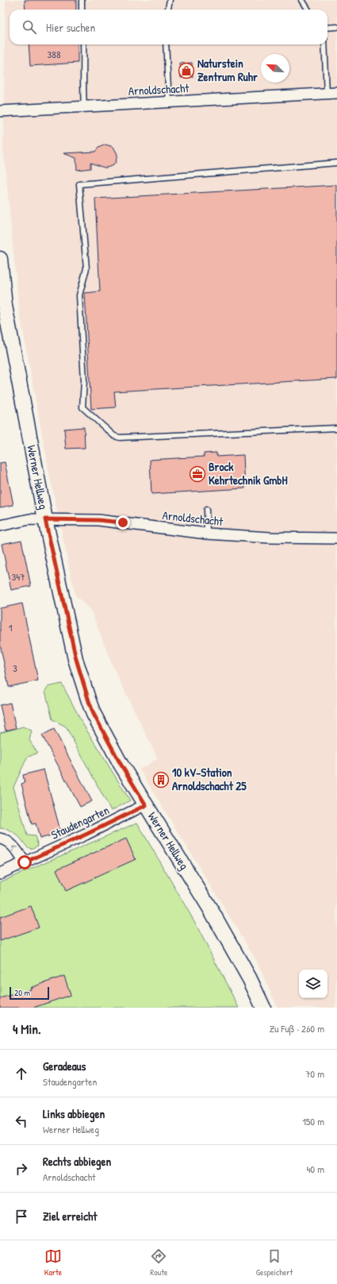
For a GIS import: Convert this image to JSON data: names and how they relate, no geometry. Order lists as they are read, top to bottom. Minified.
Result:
{"streets":{"main road":["Werner Hellweg"],"street":["Arnoldschacht","Staudengarten"]},"crossings":[["Arnoldschacht","Werner Hellweg"],["Werner Hellweg","Staudengarten"]],"places":{"shop":["Naturstein Zentrum Ruhr"],"office":["Brock Kehrtechnik GmbH"],"building":["10 kV-Station Arnoldschacht 25"]},"house_numbers":["388","347","1","3"],"scale_bar":"20 m","north":"top left","page":{"search":"Hier suchen","scale":"20 m","heading":["4 Min.","Zu Fuß · 260 m"],"list":[["Geradeaus","Staudengarten","70 m"],["Links abbiegen","Werner Hellweg","150 m"],["Rechts abbiegen","Arnoldschacht","40 m"],"Ziel erreicht"],"nav":["Karte","Route","Gespeichert"]}}
